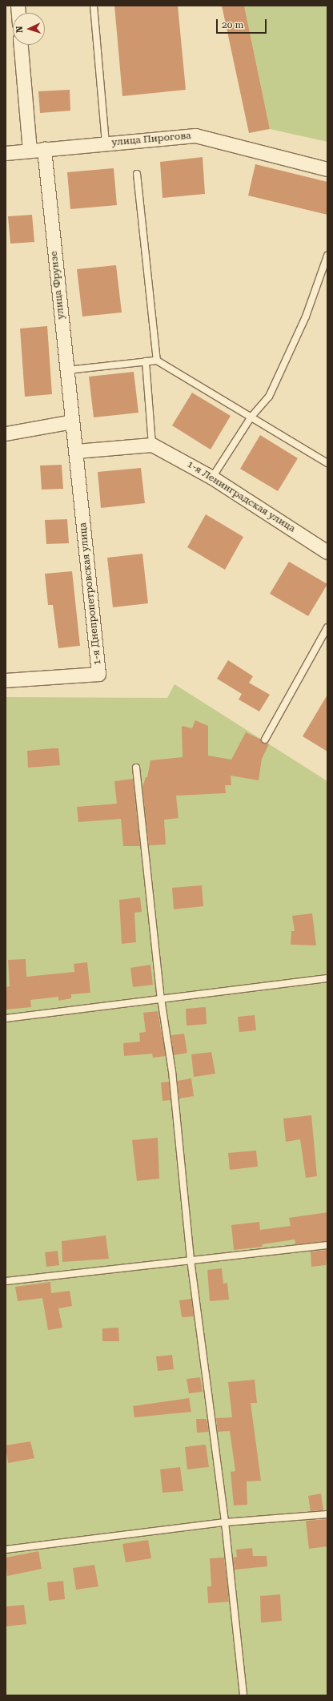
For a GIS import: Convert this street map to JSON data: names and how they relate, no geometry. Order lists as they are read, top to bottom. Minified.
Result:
{"streets":{"street":["улица Пирогова","улица Фрунзе","1-я Ленинградская улица","1-я Днепропетровская улица"]},"crossings":[["улица Пирогова","улица Фрунзе"],["улица Фрунзе","1-я Днепропетровская улица"]],"scale_bar":"20 m","north":"left"}
